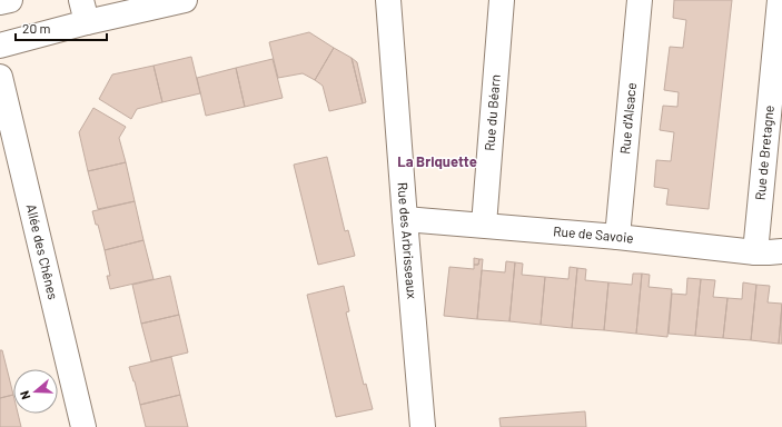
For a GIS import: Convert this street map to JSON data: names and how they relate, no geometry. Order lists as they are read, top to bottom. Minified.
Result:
{"streets":{"street":["Rue du Béarn","Rue d'Alsace","Rue de Bretagne","Rue de Savoie","Rue des Arbrisseaux","Allée des Chênes"]},"crossings":[["Rue du Béarn","Rue de Savoie"],["Rue d'Alsace","Rue de Savoie"],["Rue de Bretagne","Rue de Savoie"],["Rue de Savoie","Rue des Arbrisseaux"]],"districts":["La Briquette"],"scale_bar":"20 m","north":"left"}
